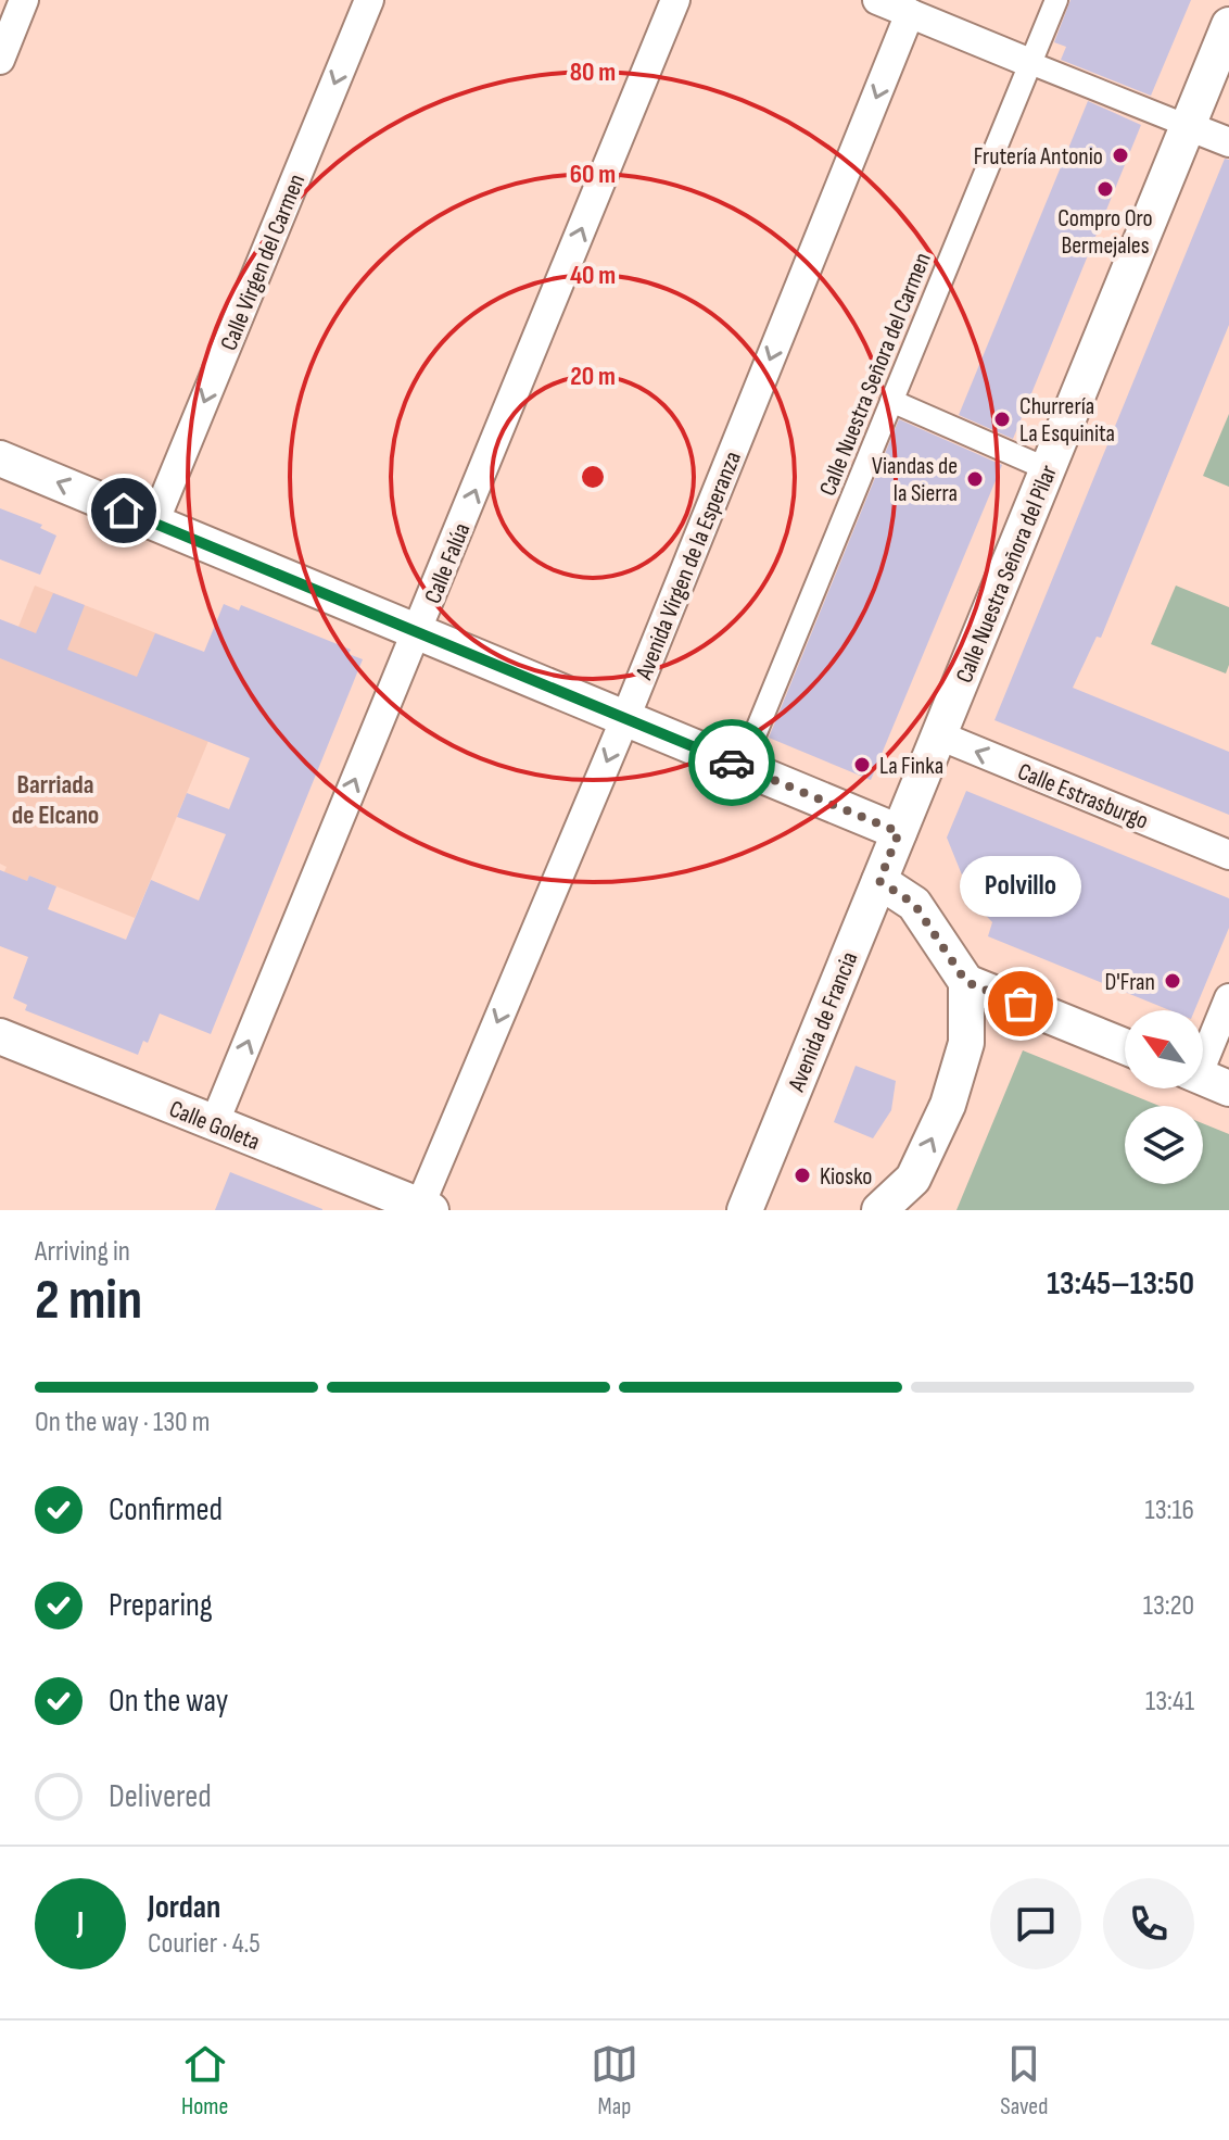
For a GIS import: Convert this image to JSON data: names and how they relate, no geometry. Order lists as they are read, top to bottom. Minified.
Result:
{"streets":{"street":["Calle Virgen del Carmen","Calle Nuestra Señora del Carmen","Calle Falúa","Avenida Virgen de la Esperanza","Calle Nuestra Señora del Pilar","Calle Estrasburgo","Avenida de Francia","Calle Goleta"]},"crossings":[["Calle Falúa","Calle Goleta"],["Avenida Virgen de la Esperanza","Calle Goleta"],["Calle Nuestra Señora del Pilar","Calle Estrasburgo"],["Calle Nuestra Señora del Pilar","Avenida de Francia"]],"one_way":["Calle Virgen del Carmen","Calle Falúa","Avenida Virgen de la Esperanza"],"districts":["Barriada de Elcano"],"places":["Frutería Antonio","Compro Oro Bermejales","Churrería La Esquinita","Viandas de la Sierra","La Finka","D'Fran","Polvillo","Kiosko"],"north":"top left","page":{"bubble":"Polvillo","heading":["2 min","Arriving in","13:45–13:50"],"panel":["Jordan","Courier · 4.5"],"bar":"On the way · 130 m","list":[["Confirmed","13:16"],["Preparing","13:20"],["On the way","13:41"],"Delivered"],"round":"J","tabs":["Home","Map","Saved"]},"rings":["80 m","60 m","40 m","20 m"]}
